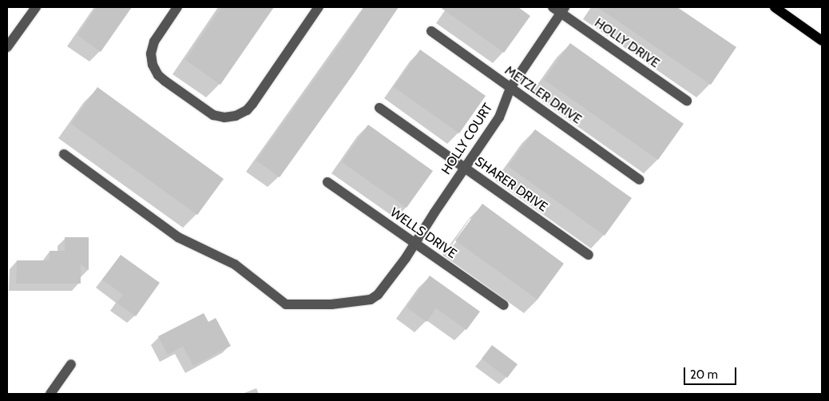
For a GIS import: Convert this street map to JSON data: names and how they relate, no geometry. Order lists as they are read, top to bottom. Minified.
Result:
{"streets":{"street":["HOLLY DRIVE","METZLER DRIVE","HOLLY COURT","SHARER DRIVE","WELLS DRIVE"]},"crossings":[["HOLLY DRIVE","HOLLY COURT"],["METZLER DRIVE","HOLLY COURT"],["HOLLY COURT","SHARER DRIVE"],["HOLLY COURT","WELLS DRIVE"]],"scale_bar":"20 m"}
